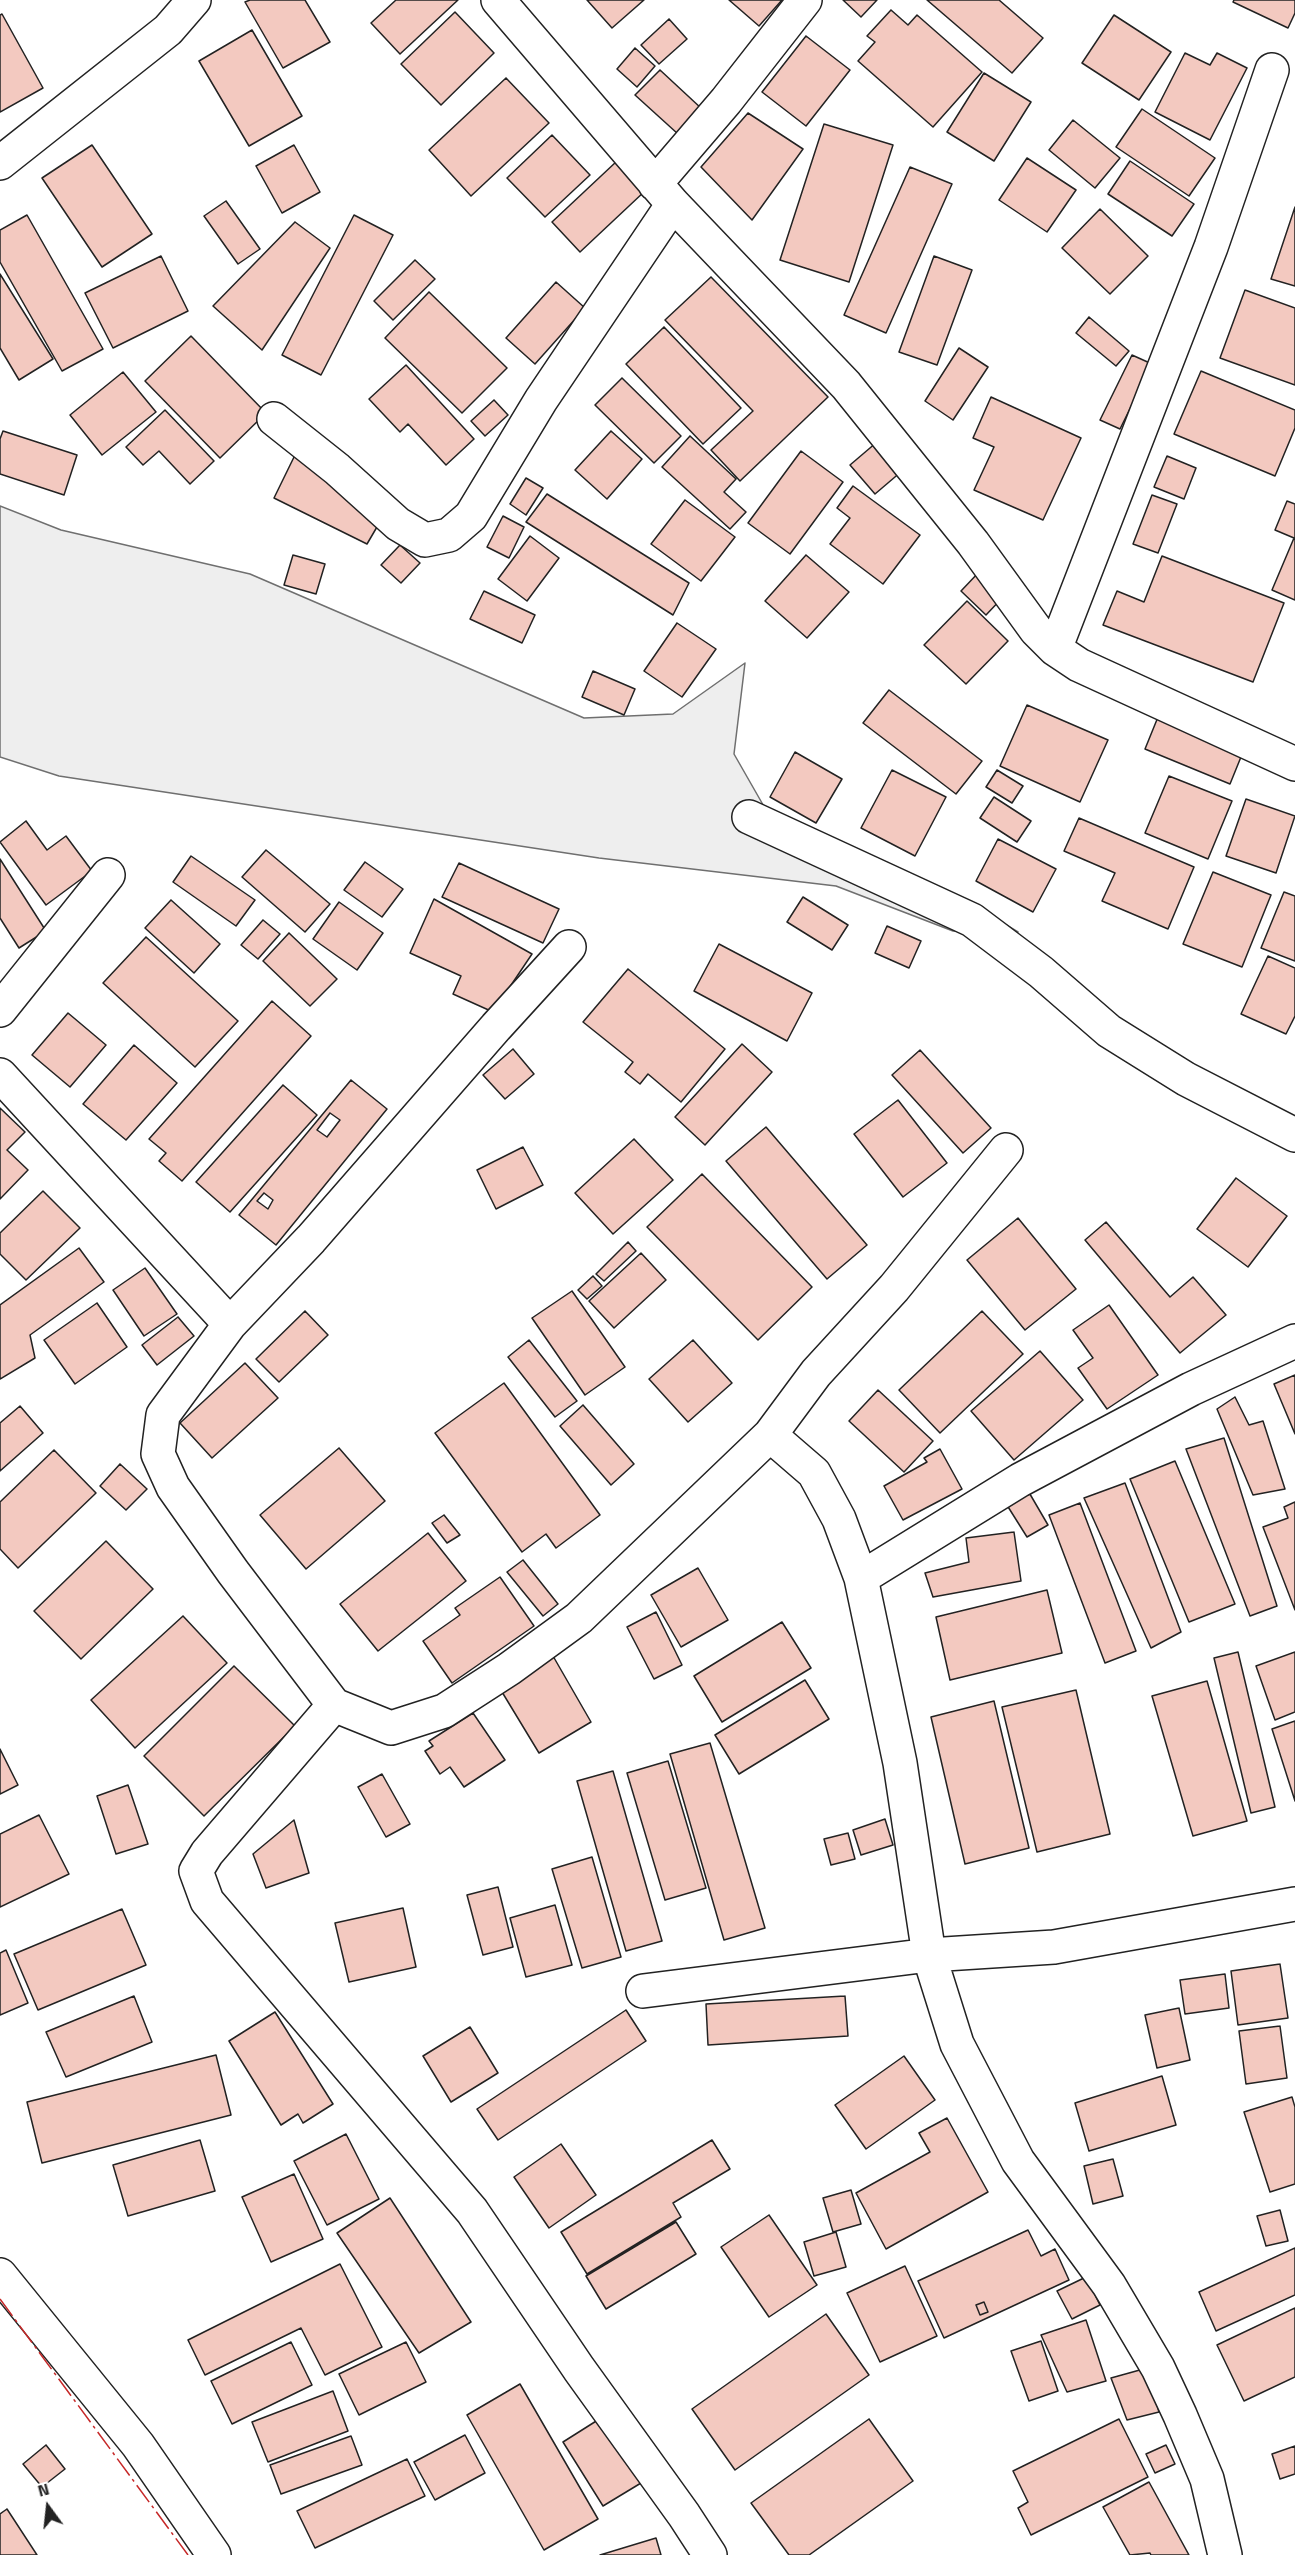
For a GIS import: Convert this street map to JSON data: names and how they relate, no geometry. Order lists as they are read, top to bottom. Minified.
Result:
{"north":"top"}
